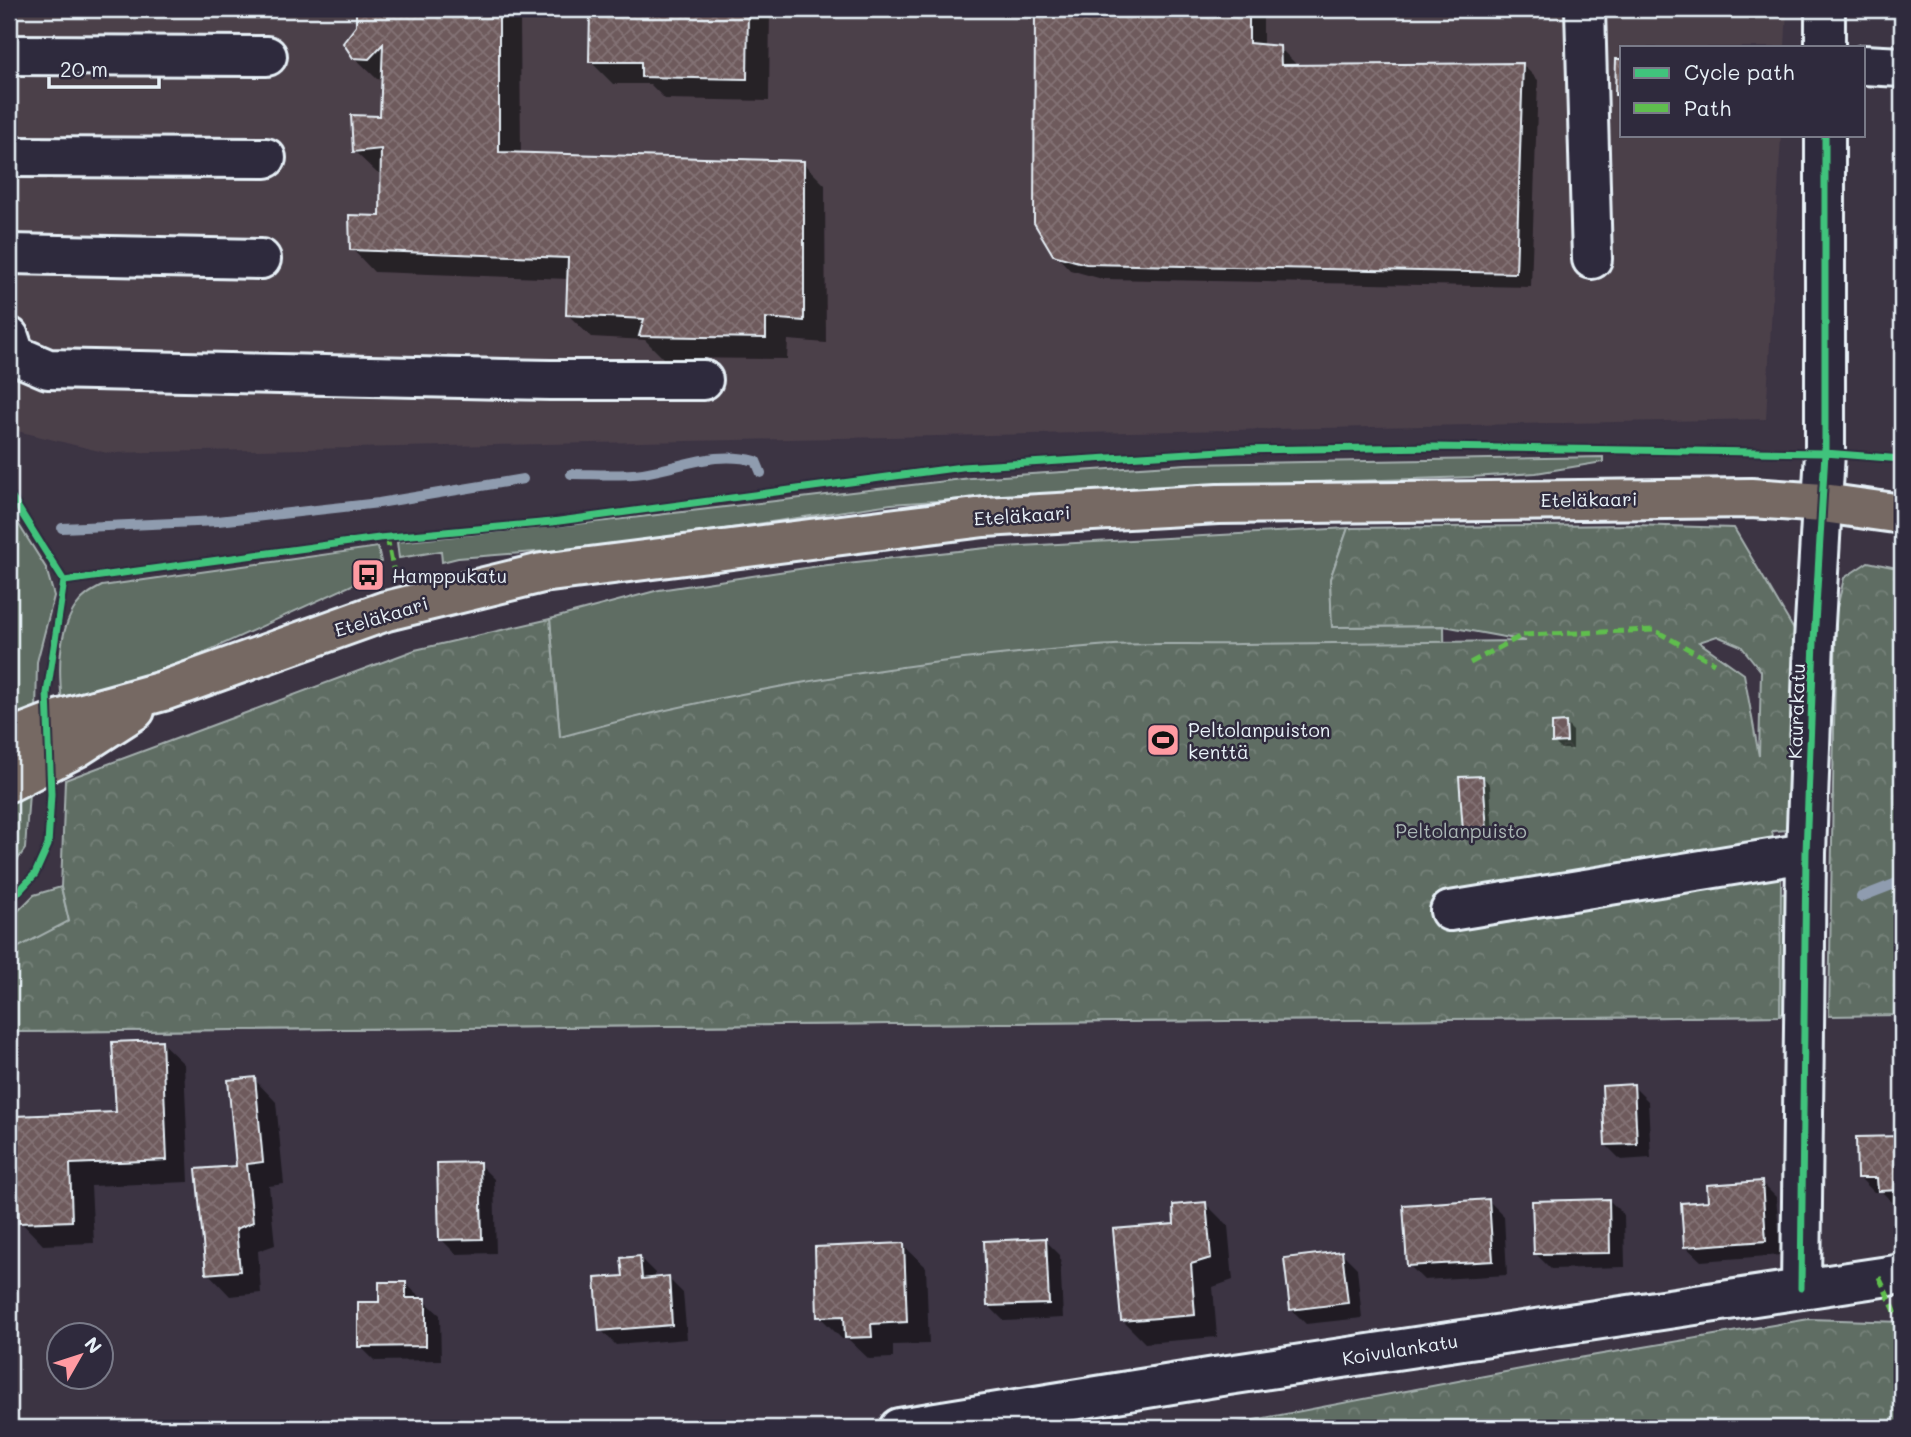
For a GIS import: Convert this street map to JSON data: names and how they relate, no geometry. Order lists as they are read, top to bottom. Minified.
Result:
{"streets":{"main road":["Eteläkaari"],"street":["Kaurakatu","Koivulankatu"]},"crossings":[["Eteläkaari","Kaurakatu"],["Kaurakatu","Koivulankatu"]],"parks":["Peltolanpuisto"],"places":{"bus stop":["Hamppukatu"],"sports":["Peltolanpuiston kenttä"]},"legend":["Cycle path","Path"],"scale_bar":"20 m","north":"top right"}
